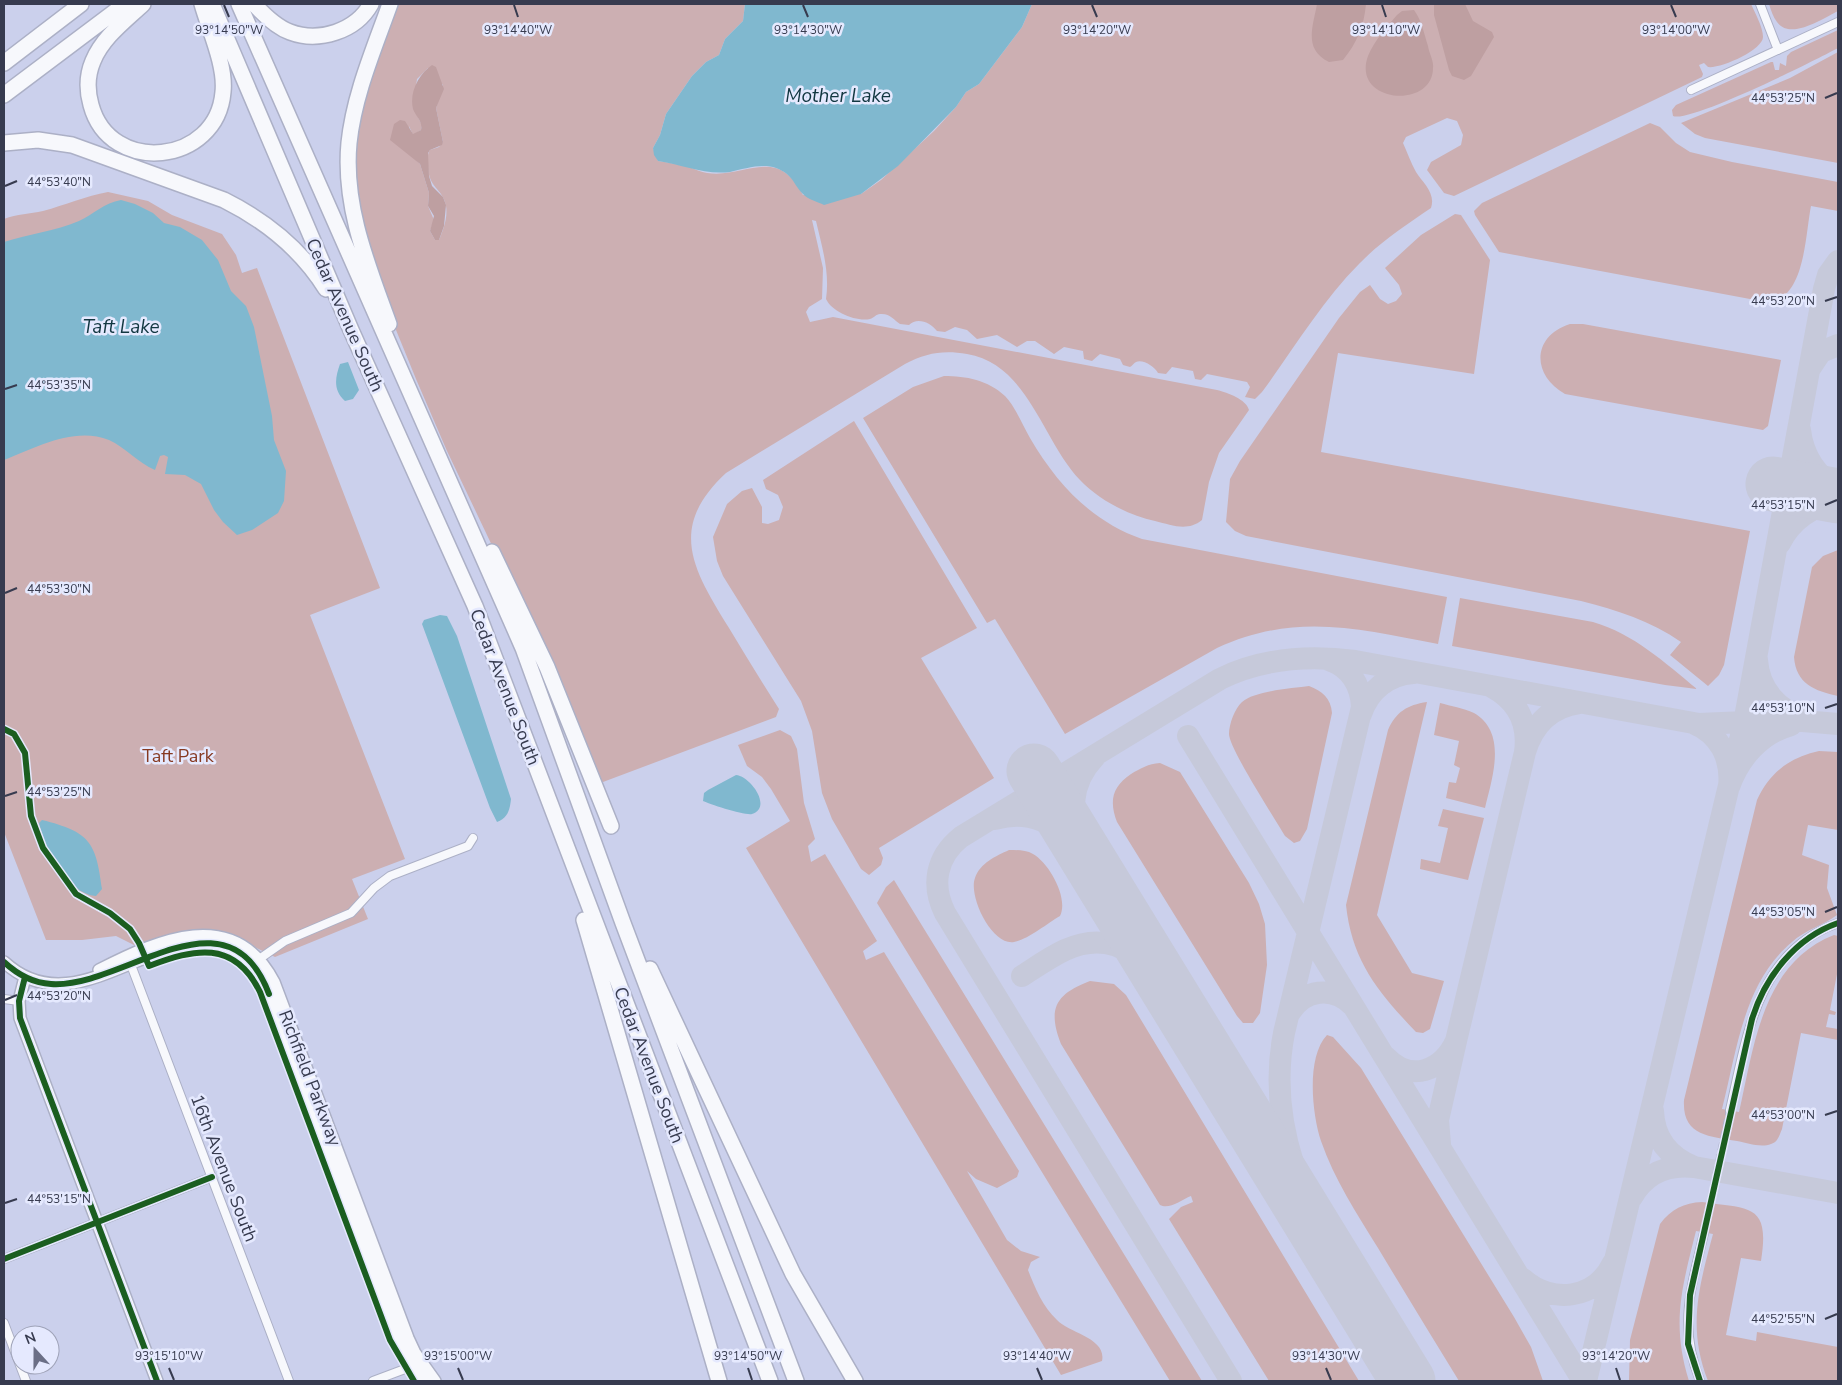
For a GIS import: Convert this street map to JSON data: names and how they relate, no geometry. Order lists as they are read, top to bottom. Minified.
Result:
{"streets":{"highway":["Cedar Avenue South"],"street":["Richfield Parkway","16th Avenue South"]},"crossings":[["Richfield Parkway","16th Avenue South"]],"water":["Mother Lake","Taft Lake"],"parks":["Taft Park"],"north":"top","coordinates":["93°14'50\"W","93°14'40\"W","93°14'30\"W","93°14'20\"W","93°14'10\"W","93°14'00\"W","44°53'25\"N","44°53'40\"N","44°53'20\"N","44°53'35\"N","44°53'15\"N","44°53'30\"N","44°53'10\"N","44°53'05\"N","44°53'00\"N","44°52'55\"N","93°15'10\"W","93°15'00\"W"]}
